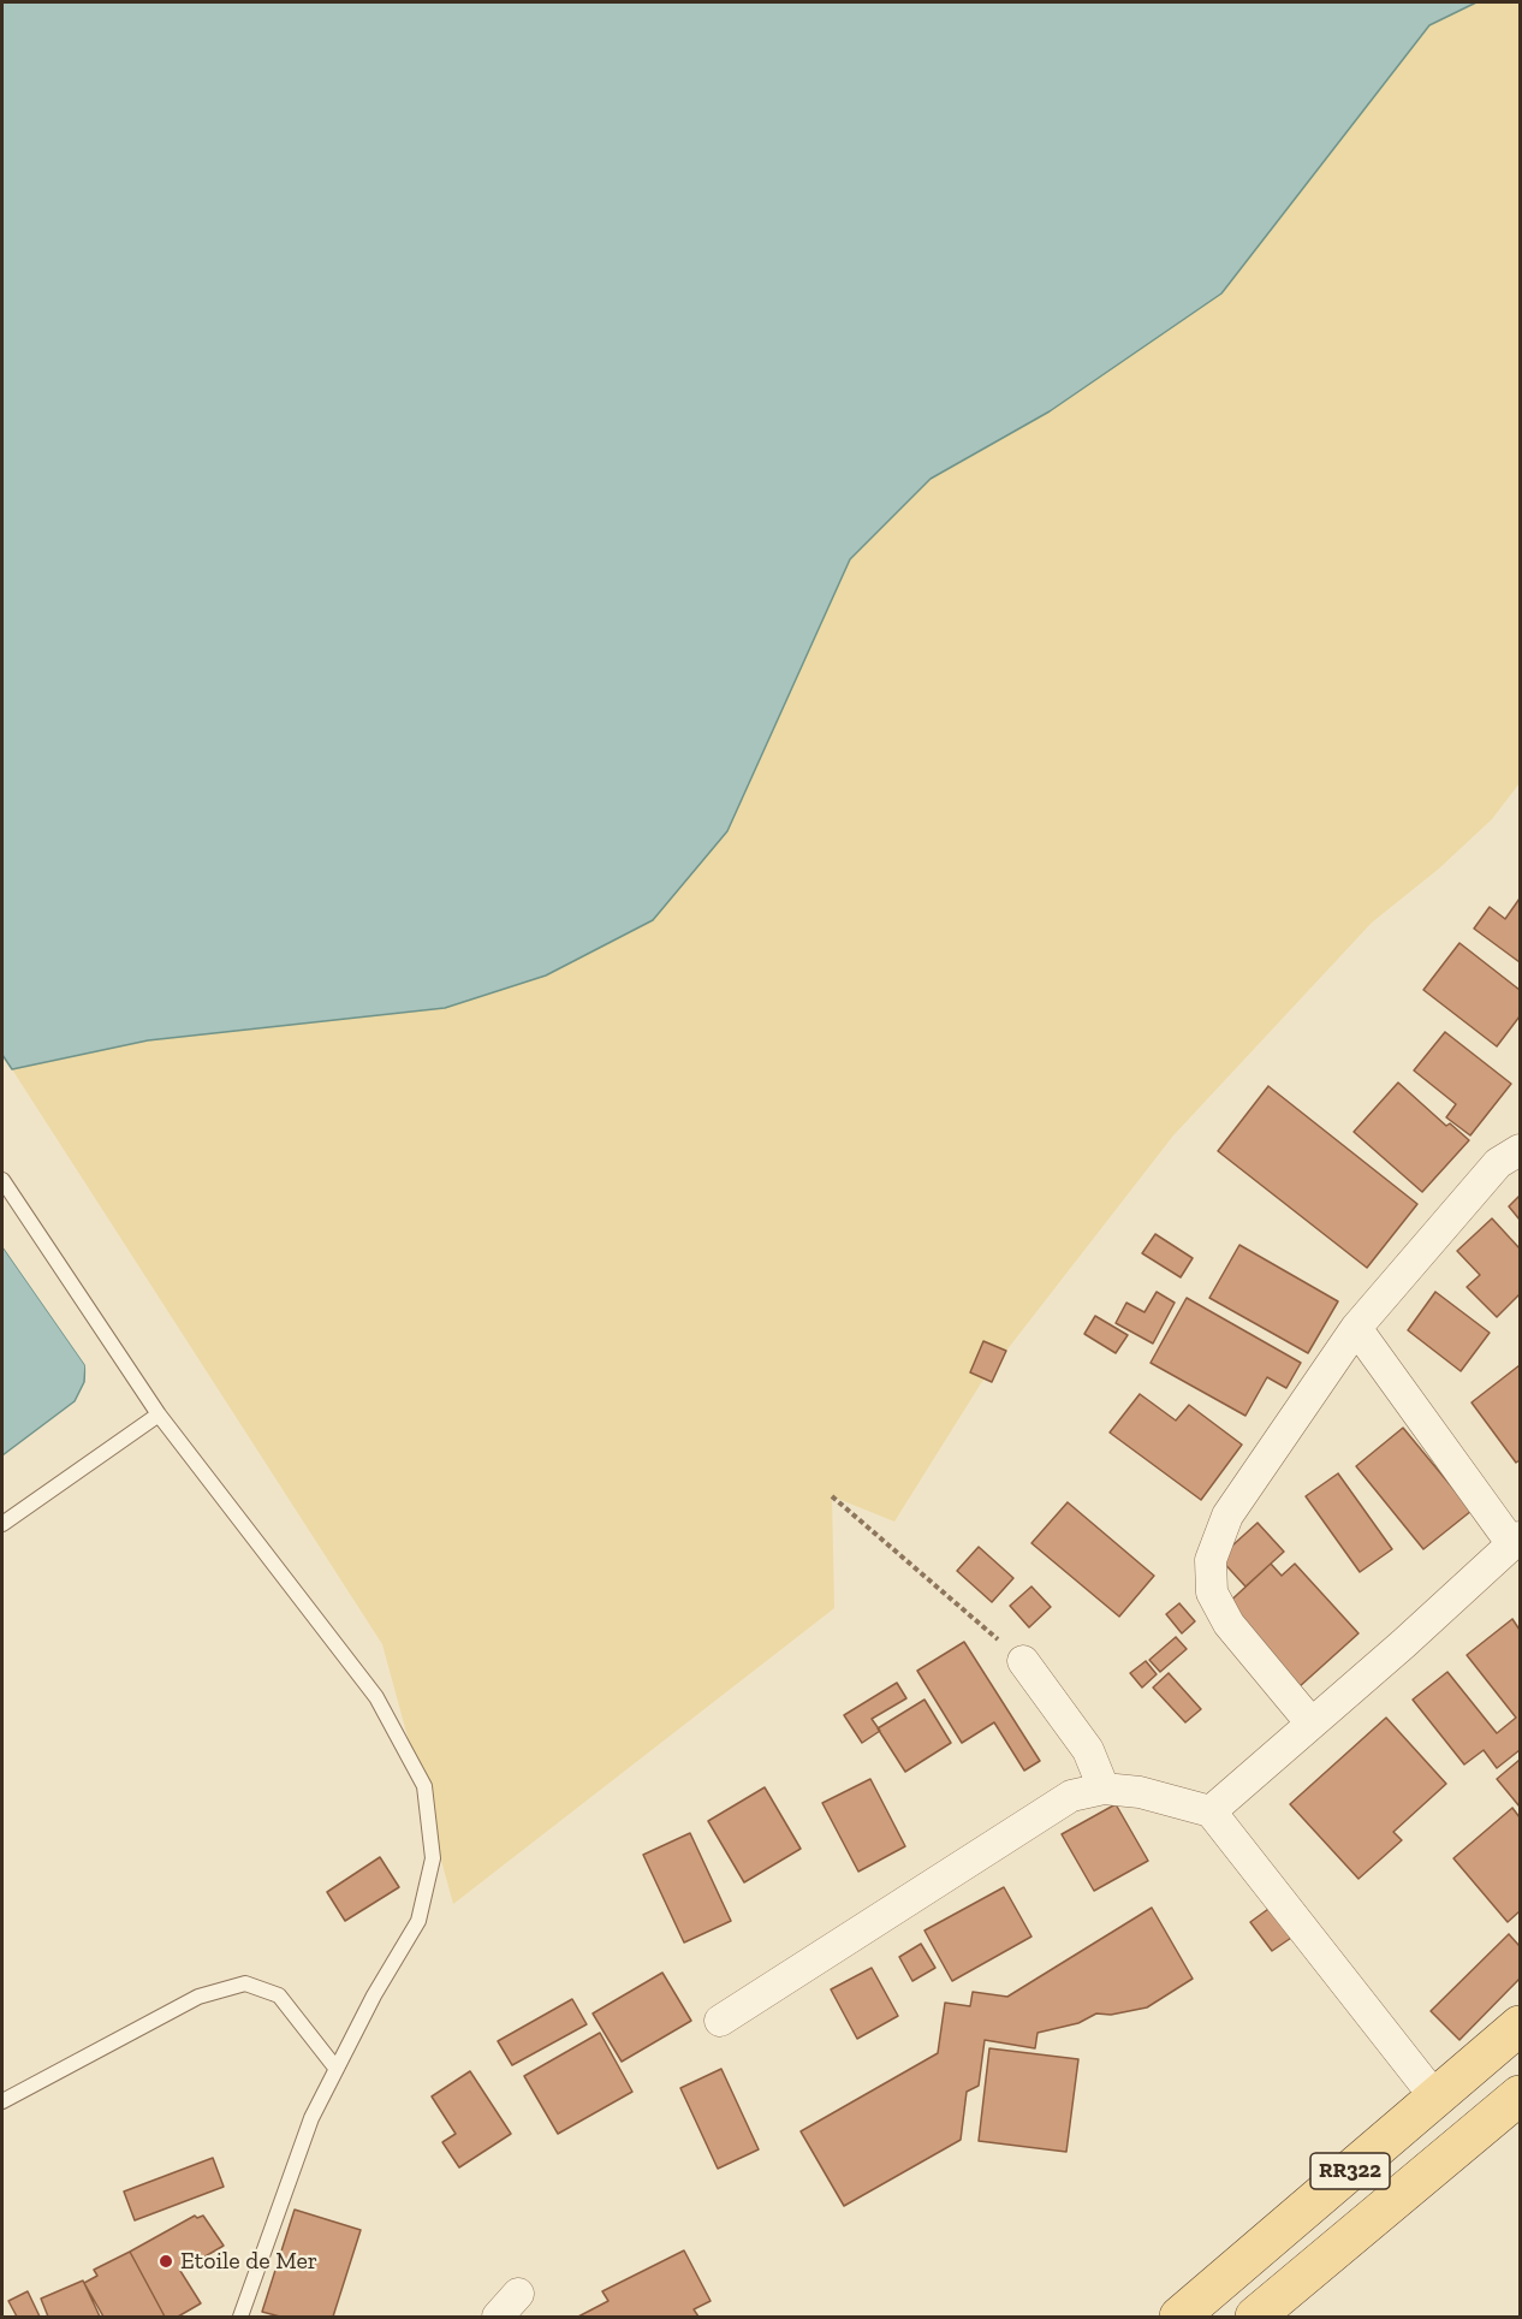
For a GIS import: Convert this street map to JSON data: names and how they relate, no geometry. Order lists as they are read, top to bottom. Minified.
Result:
{"streets":{"main road":["RR322"]},"places":["Etoile de Mer"]}
